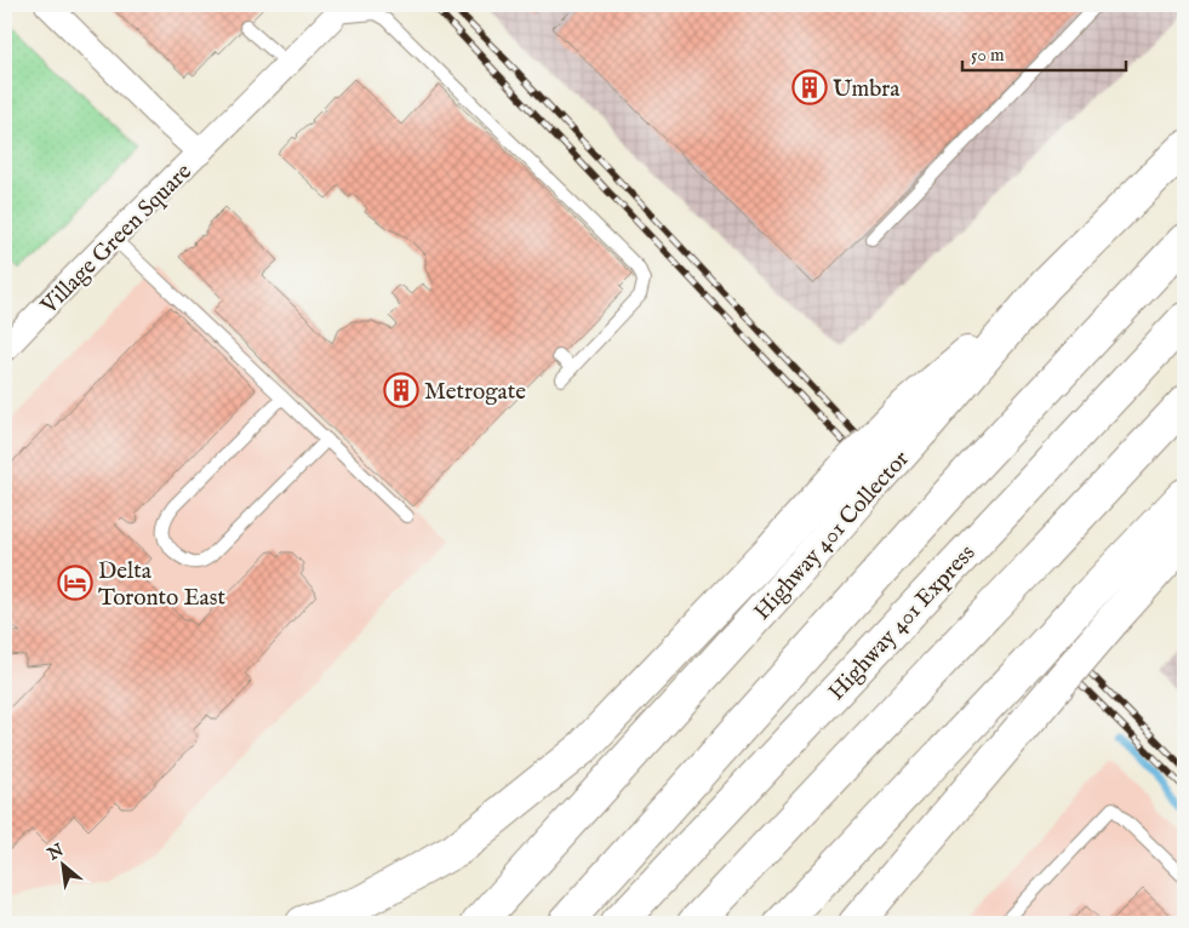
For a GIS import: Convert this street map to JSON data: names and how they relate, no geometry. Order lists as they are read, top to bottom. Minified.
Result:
{"streets":{"highway":["Highway 401 Collector","Highway 401 Express"],"street":["Village Green Square"]},"places":{"building":["Umbra","Metrogate"],"hotel":["Delta Toronto East"]},"scale_bar":"50 m","north":"top left"}
